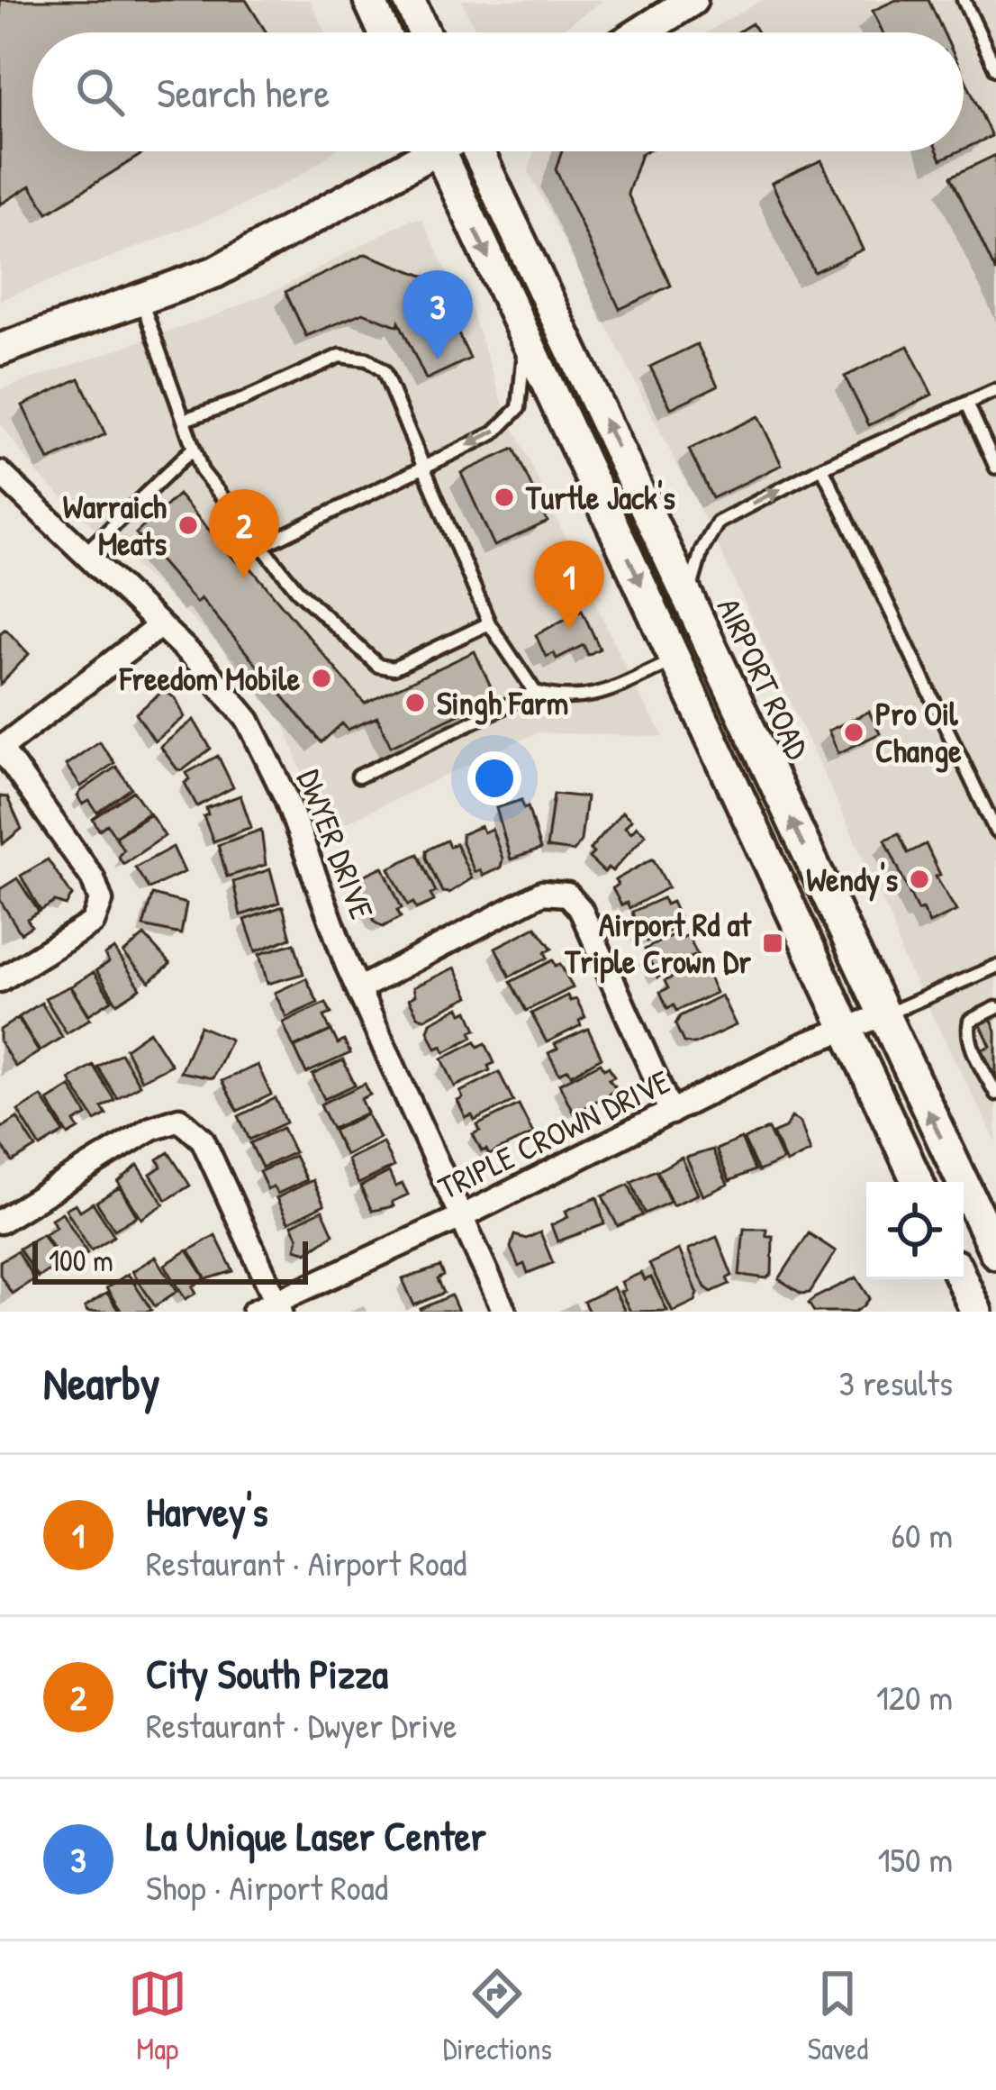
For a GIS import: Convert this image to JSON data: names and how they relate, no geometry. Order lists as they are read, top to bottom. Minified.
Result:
{"streets":{"main road":["AIRPORT ROAD"],"street":["DWYER DRIVE","TRIPLE CROWN DRIVE"]},"crossings":[["AIRPORT ROAD","TRIPLE CROWN DRIVE"],["DWYER DRIVE","TRIPLE CROWN DRIVE"]],"places":{"other":["Turtle Jack's","Warraich Meats","Freedom Mobile","Singh Farm","Pro Oil Change","Wendy's"],"transit":["Airport Rd at Triple Crown Dr"]},"scale_bar":"100 m","page":{"search":"Search here","pins":["3","2","1"],"scale":"100 m","heading":["Nearby","3 results"],"list":[{"mark":"1","name":"Harvey's","note":"Restaurant · Airport Road","value":"60 m"},{"mark":"2","name":"City South Pizza","note":"Restaurant · Dwyer Drive","value":"120 m"},{"mark":"3","name":"La Unique Laser Center","note":"Shop · Airport Road","value":"150 m"}],"nav":["Map","Directions","Saved"]}}
